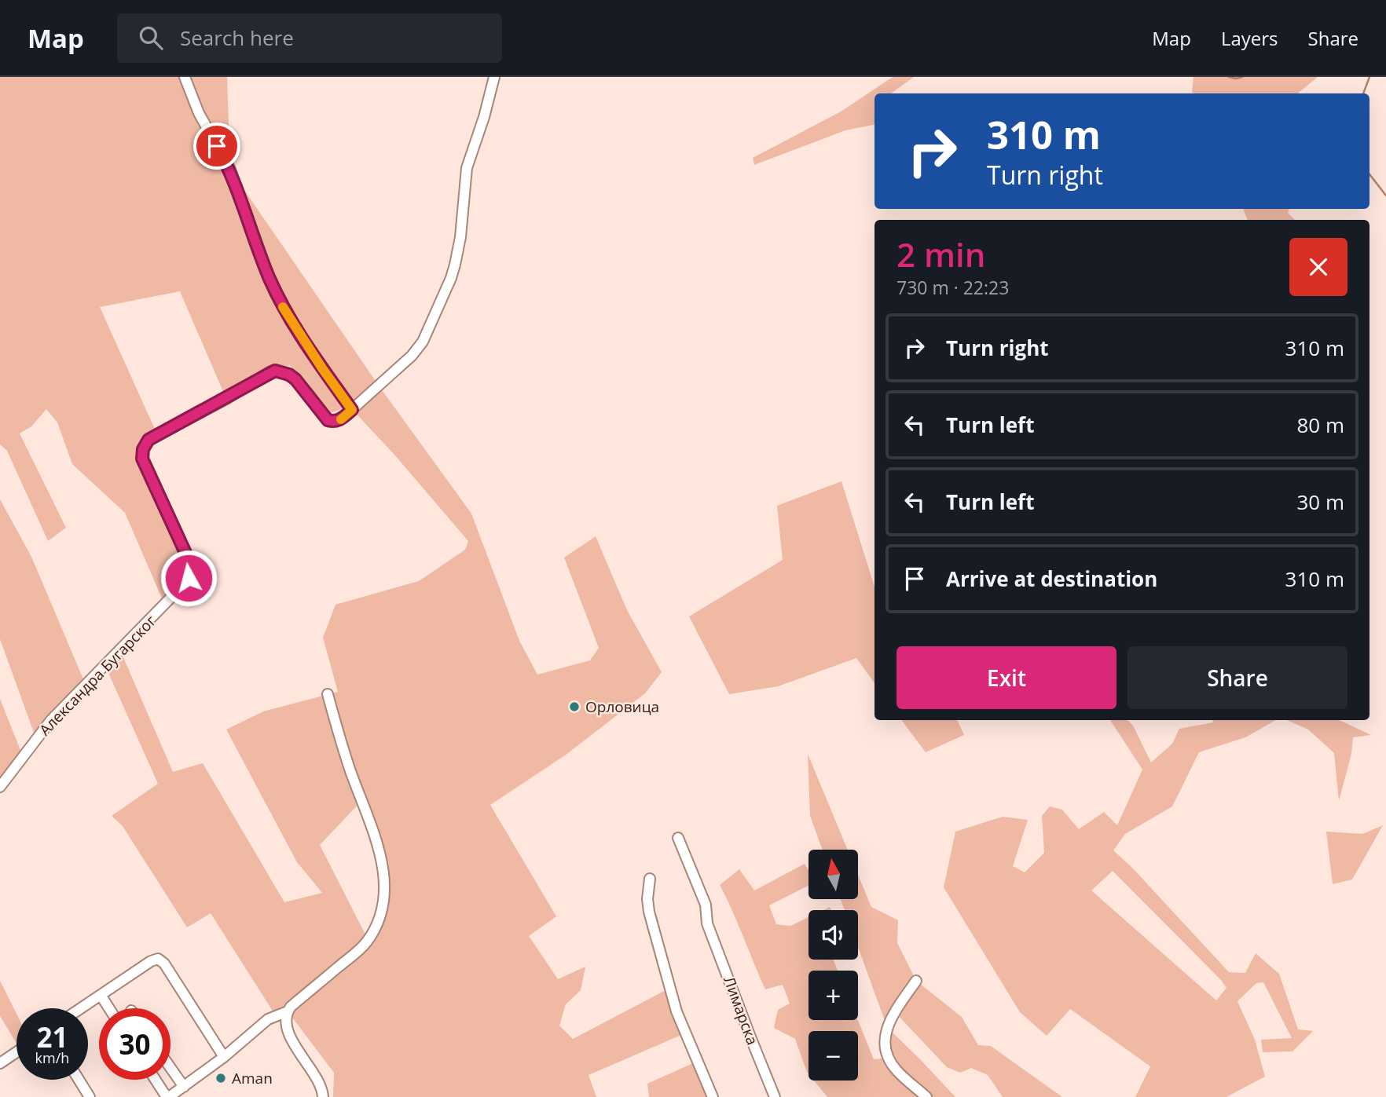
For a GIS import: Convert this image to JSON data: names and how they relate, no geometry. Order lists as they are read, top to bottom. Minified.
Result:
{"streets":{"street":["Александра Бугарског","Лимарска"]},"places":["Орловица","Aman"],"north":"top","page":{"header":"Map","search":"Search here","nav":["Map","Layers","Share"],"turn":["310 m","Turn right"],"heading":["2 min","730 m · 22:23"],"list":[{"name":"Turn right","value":"310 m"},{"name":"Turn left","value":"80 m"},{"name":"Turn left","value":"30 m"},{"name":"Arrive at destination","value":"310 m"}],"buttons":["Exit","Share"],"map_buttons":["+","−"],"speed":"21 km/h","limit":"30"}}
